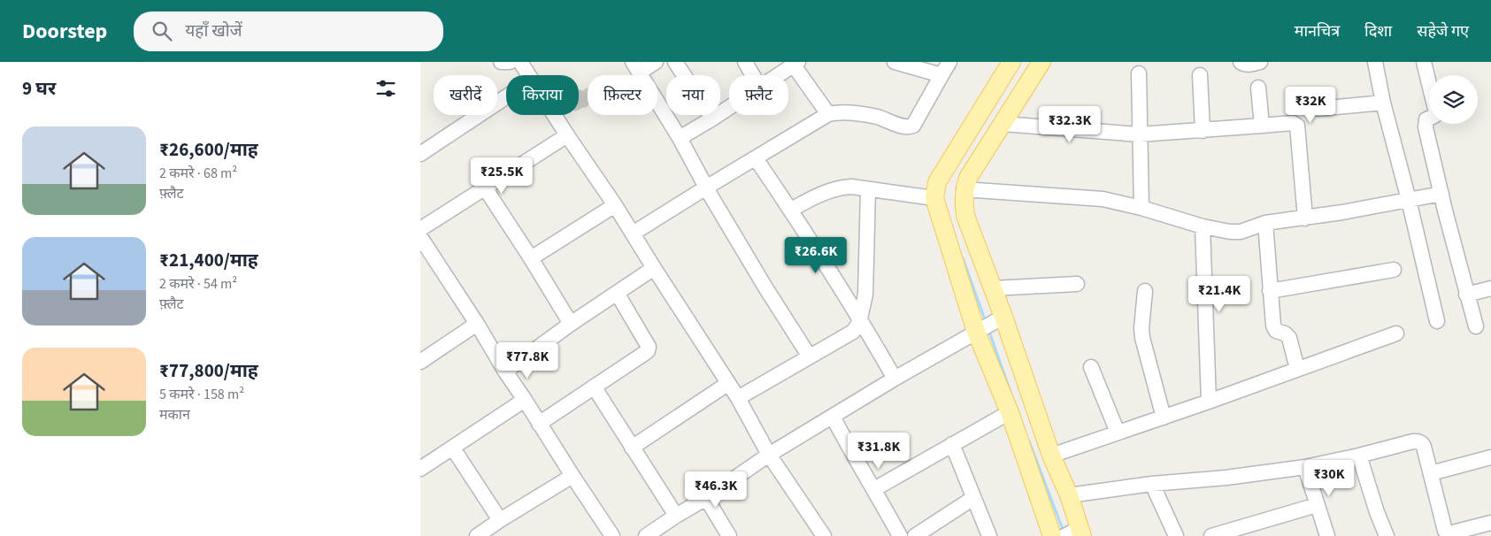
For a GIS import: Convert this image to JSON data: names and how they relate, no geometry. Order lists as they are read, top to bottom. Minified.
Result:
{"page":{"header":"Doorstep","search":"यहाँ खोजें","nav":["मानचित्र","दिशा","सहेजे गए"],"heading":"9 घर","chip":["खरीदें","किराया","फ़िल्टर","नया","फ़्लैट"],"price":["₹32K","₹32.3K","₹25.5K","₹26.6K","₹21.4K","₹77.8K","₹31.8K","₹30K","₹46.3K"],"list":[{"name":"₹26,600/माह","note":"2 कमरे · 68 m² · फ़्लैट"},{"name":"₹21,400/माह","note":"2 कमरे · 54 m² · फ़्लैट"},{"name":"₹77,800/माह","note":"5 कमरे · 158 m² · मकान"}]}}
